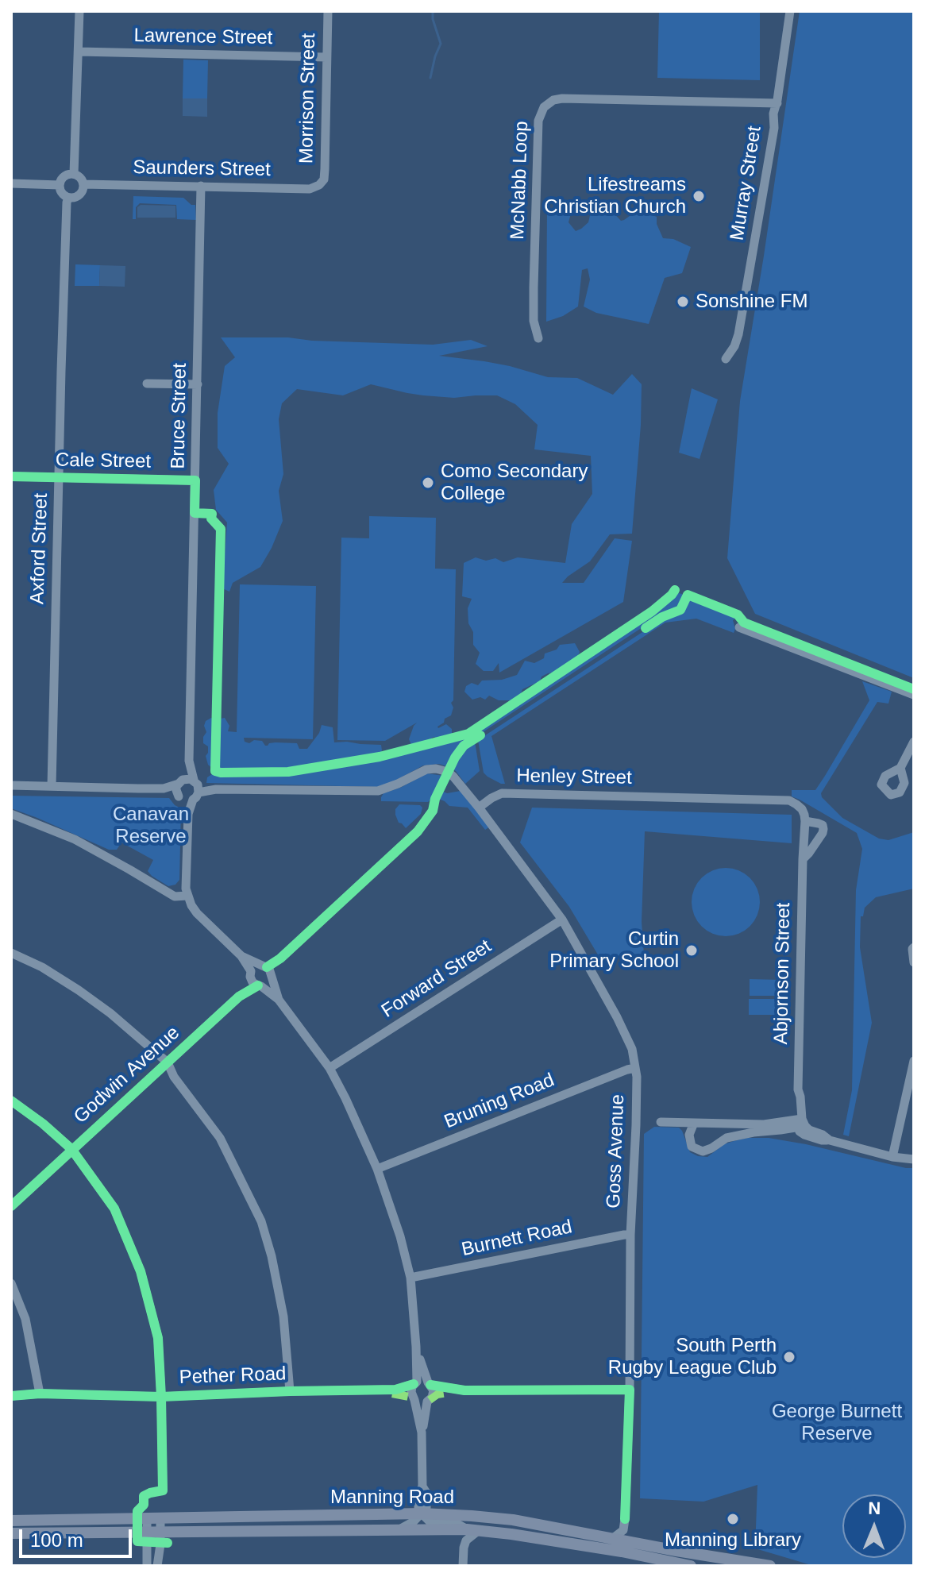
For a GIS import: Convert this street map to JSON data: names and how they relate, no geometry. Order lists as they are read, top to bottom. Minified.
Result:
{"streets":{"main road":["Manning Road"],"street":["Lawrence Street","Morrison Street","Saunders Street","McNabb Loop","Murray Street","Bruce Street","Cale Street","Axford Street","Henley Street","Abjornson Street","Forward Street","Godwin Avenue","Bruning Road","Goss Avenue","Burnett Road","Pether Road"]},"crossings":[["Lawrence Street","Morrison Street"],["Morrison Street","Saunders Street"],["Saunders Street","Bruce Street"],["Saunders Street","Axford Street"],["McNabb Loop","Murray Street"],["Bruce Street","Cale Street"],["Cale Street","Axford Street"],["Henley Street","Abjornson Street"],["Henley Street","Goss Avenue"],["Forward Street","Goss Avenue"],["Bruning Road","Goss Avenue"],["Goss Avenue","Burnett Road"],["Goss Avenue","Manning Road"]],"parks":["Canavan Reserve","George Burnett Reserve"],"places":["Lifestreams Christian Church","Sonshine FM","Como Secondary College","Curtin Primary School","South Perth Rugby League Club","Manning Library"],"scale_bar":"100 m","north":"top"}
